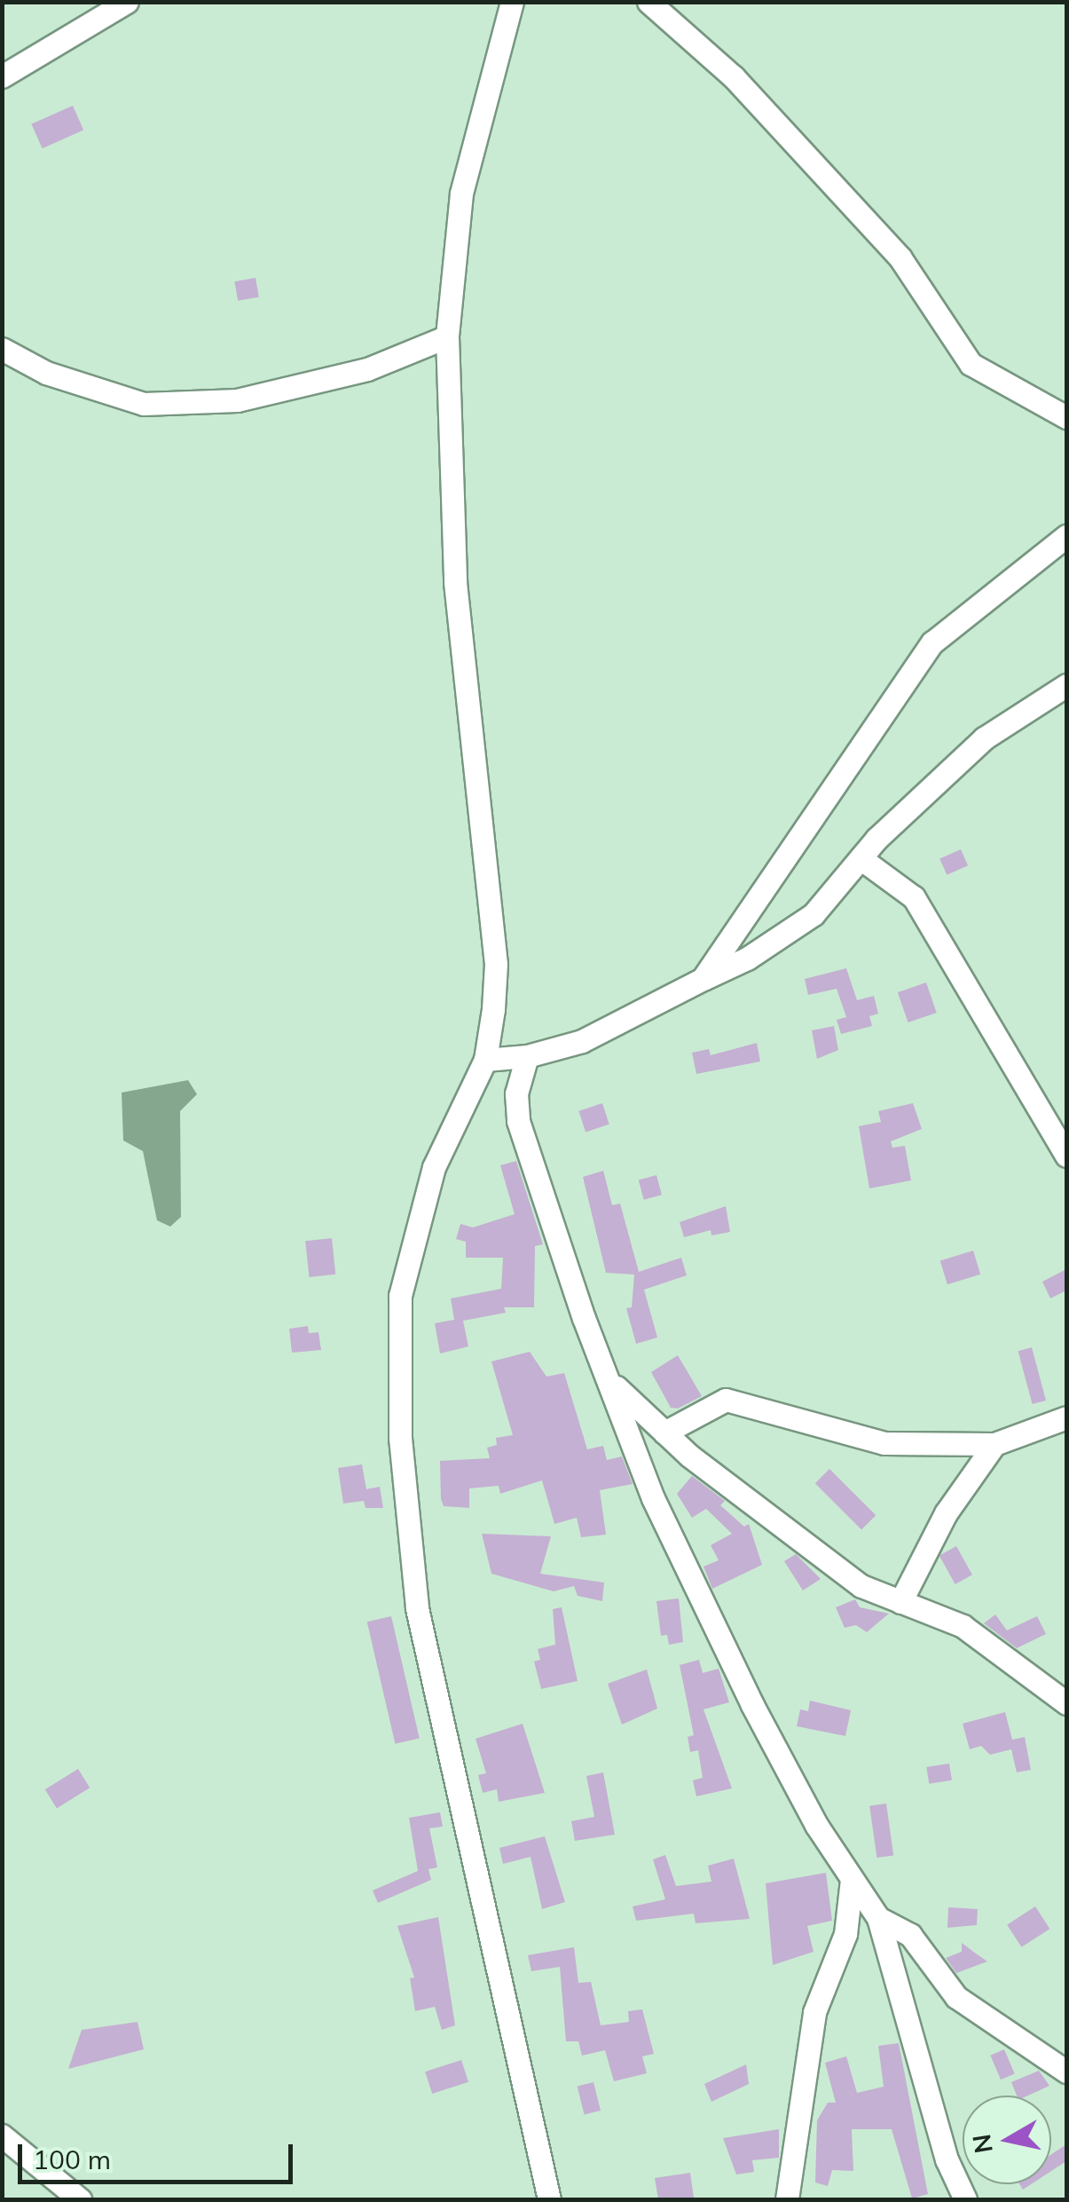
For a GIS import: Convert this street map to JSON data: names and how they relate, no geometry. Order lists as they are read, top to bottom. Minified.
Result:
{"scale_bar":"100 m","north":"left"}
